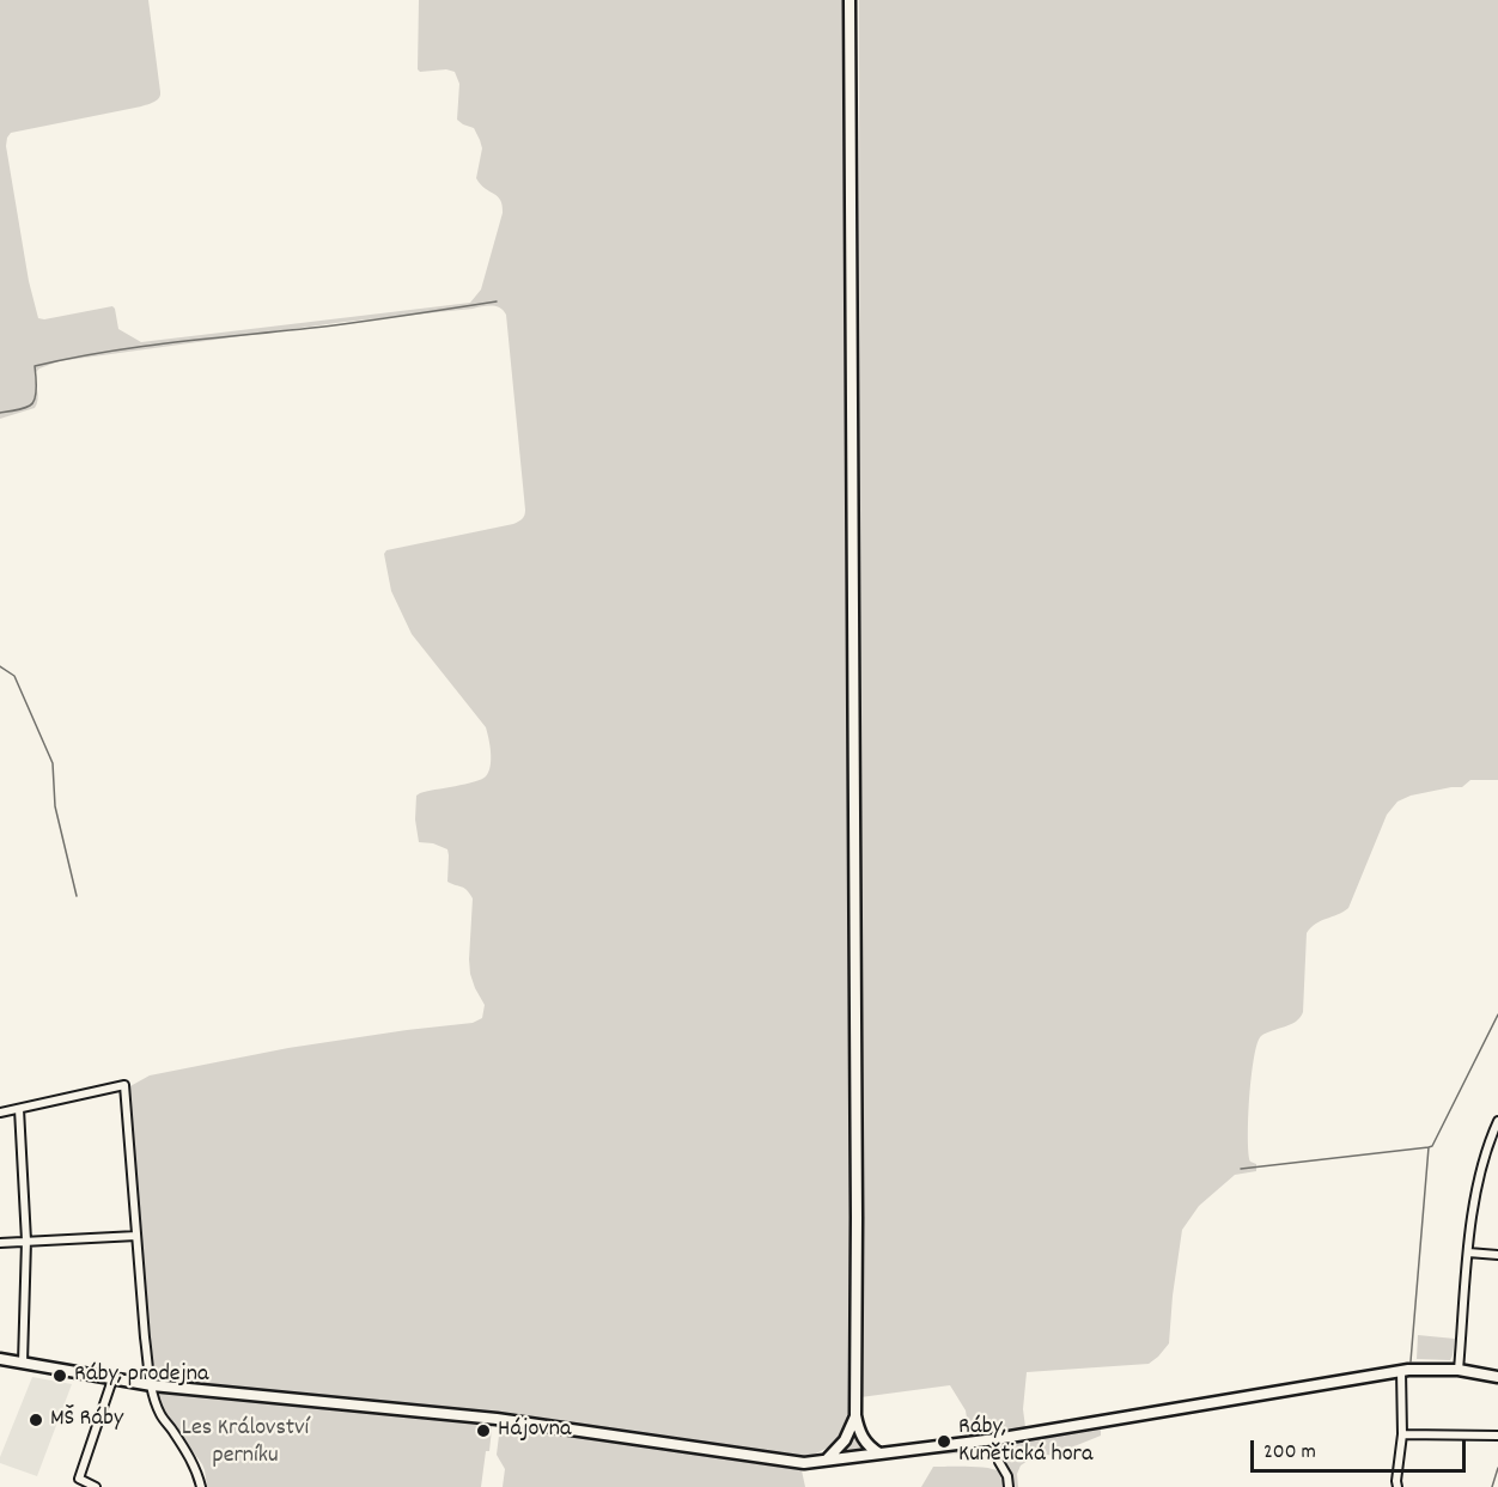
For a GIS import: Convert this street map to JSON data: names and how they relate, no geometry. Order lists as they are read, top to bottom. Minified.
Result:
{"parks":["Les Království perníku"],"places":["Ráby, prodejna","MŠ Ráby","Hájovna","Ráby, Kunětická hora"],"scale_bar":"200 m"}
